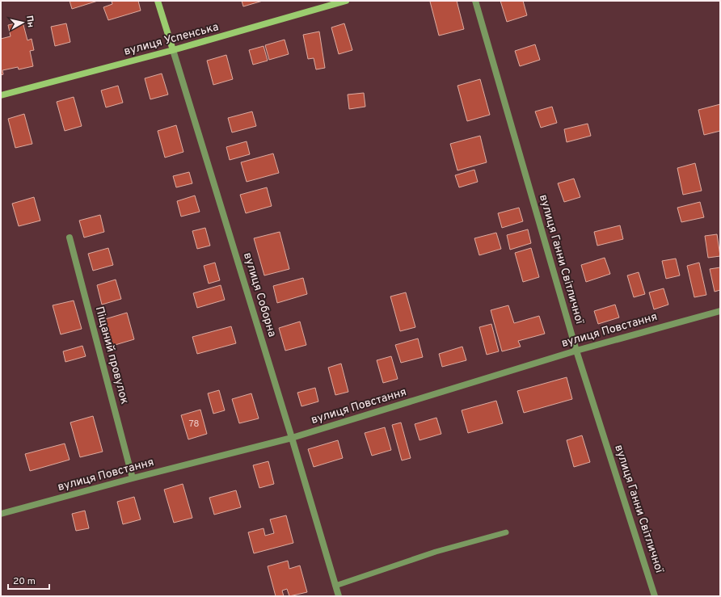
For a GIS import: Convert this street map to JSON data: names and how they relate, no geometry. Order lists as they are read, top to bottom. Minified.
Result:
{"streets":{"street":["вулиця Успенська","вулиця Ганни Світличної","вулиця Соборна","вулиця Повстання","Піщаний провулок"]},"crossings":[["вулиця Успенська","вулиця Соборна"],["вулиця Ганни Світличної","вулиця Повстання"],["вулиця Соборна","вулиця Повстання"],["вулиця Повстання","Піщаний провулок"]],"house_numbers":["78"],"scale_bar":"20 m","north":"right"}
